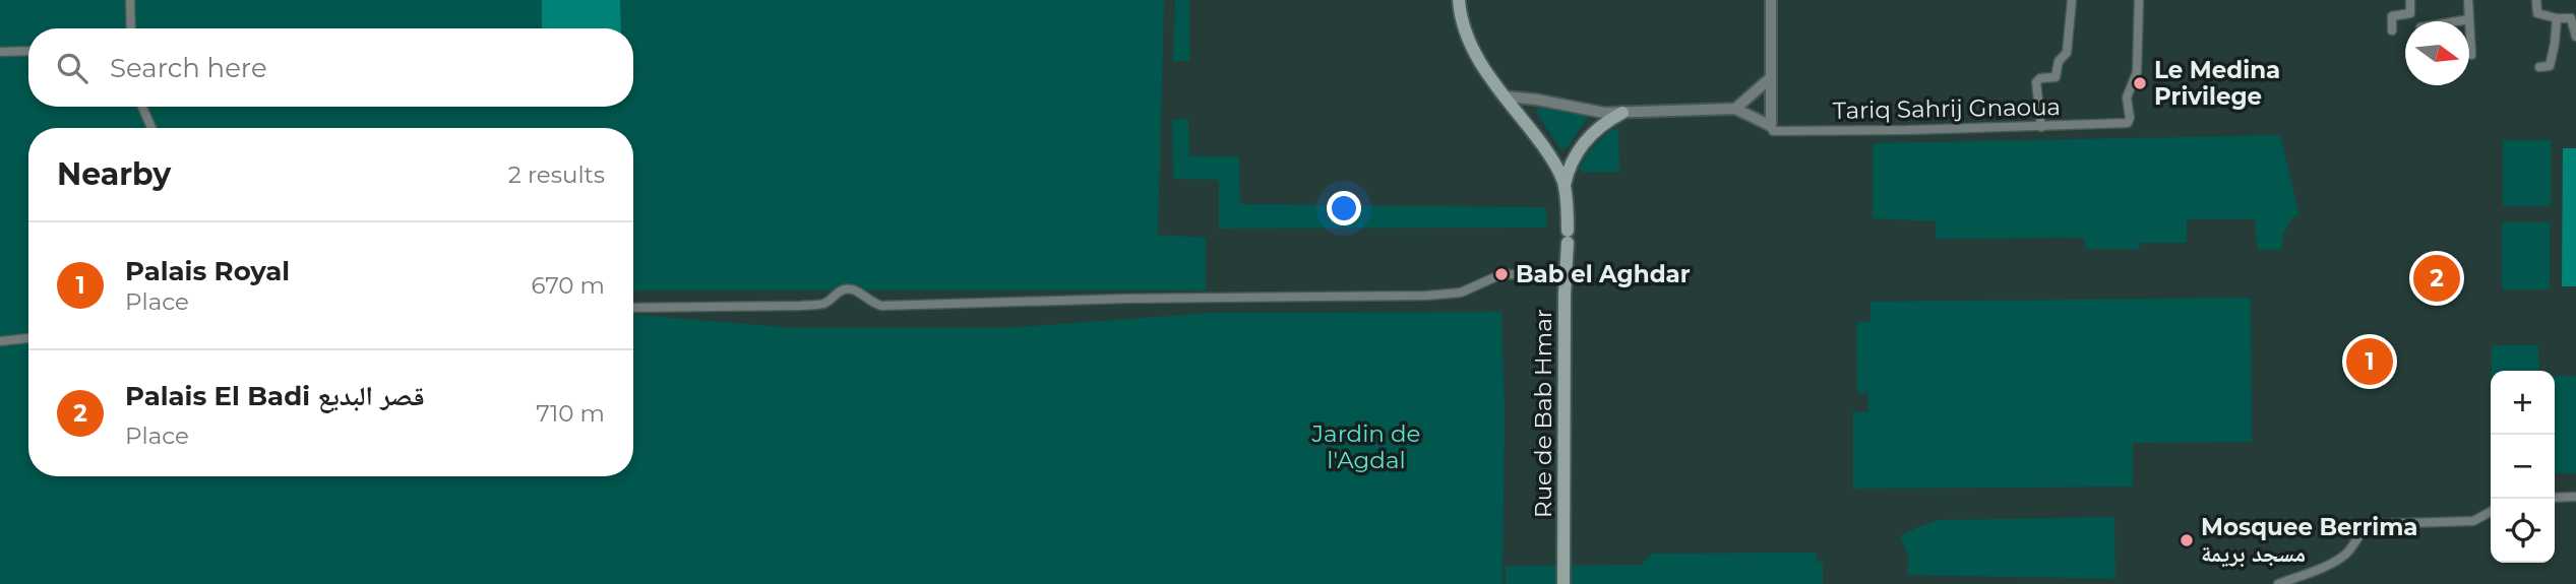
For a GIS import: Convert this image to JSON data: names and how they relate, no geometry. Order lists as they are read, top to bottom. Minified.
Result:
{"streets":{"main road":["Rue de Bab Hmar"],"street":["Tariq Sahrij Gnaoua"]},"parks":["Jardin de l'Agdal"],"places":["Le Medina Privilege","Bab el Aghdar","Mosquee Berrima مسجد بريمة"],"north":"right","page":{"search":"Search here","heading":["Nearby","2 results"],"list":[{"mark":"1","name":"Palais Royal","note":"Place","value":"670 m"},{"mark":"2","name":"Palais El Badi قصر البديع","note":"Place","value":"710 m"}],"pins":["2","1"],"map_buttons":["+","−"]}}
